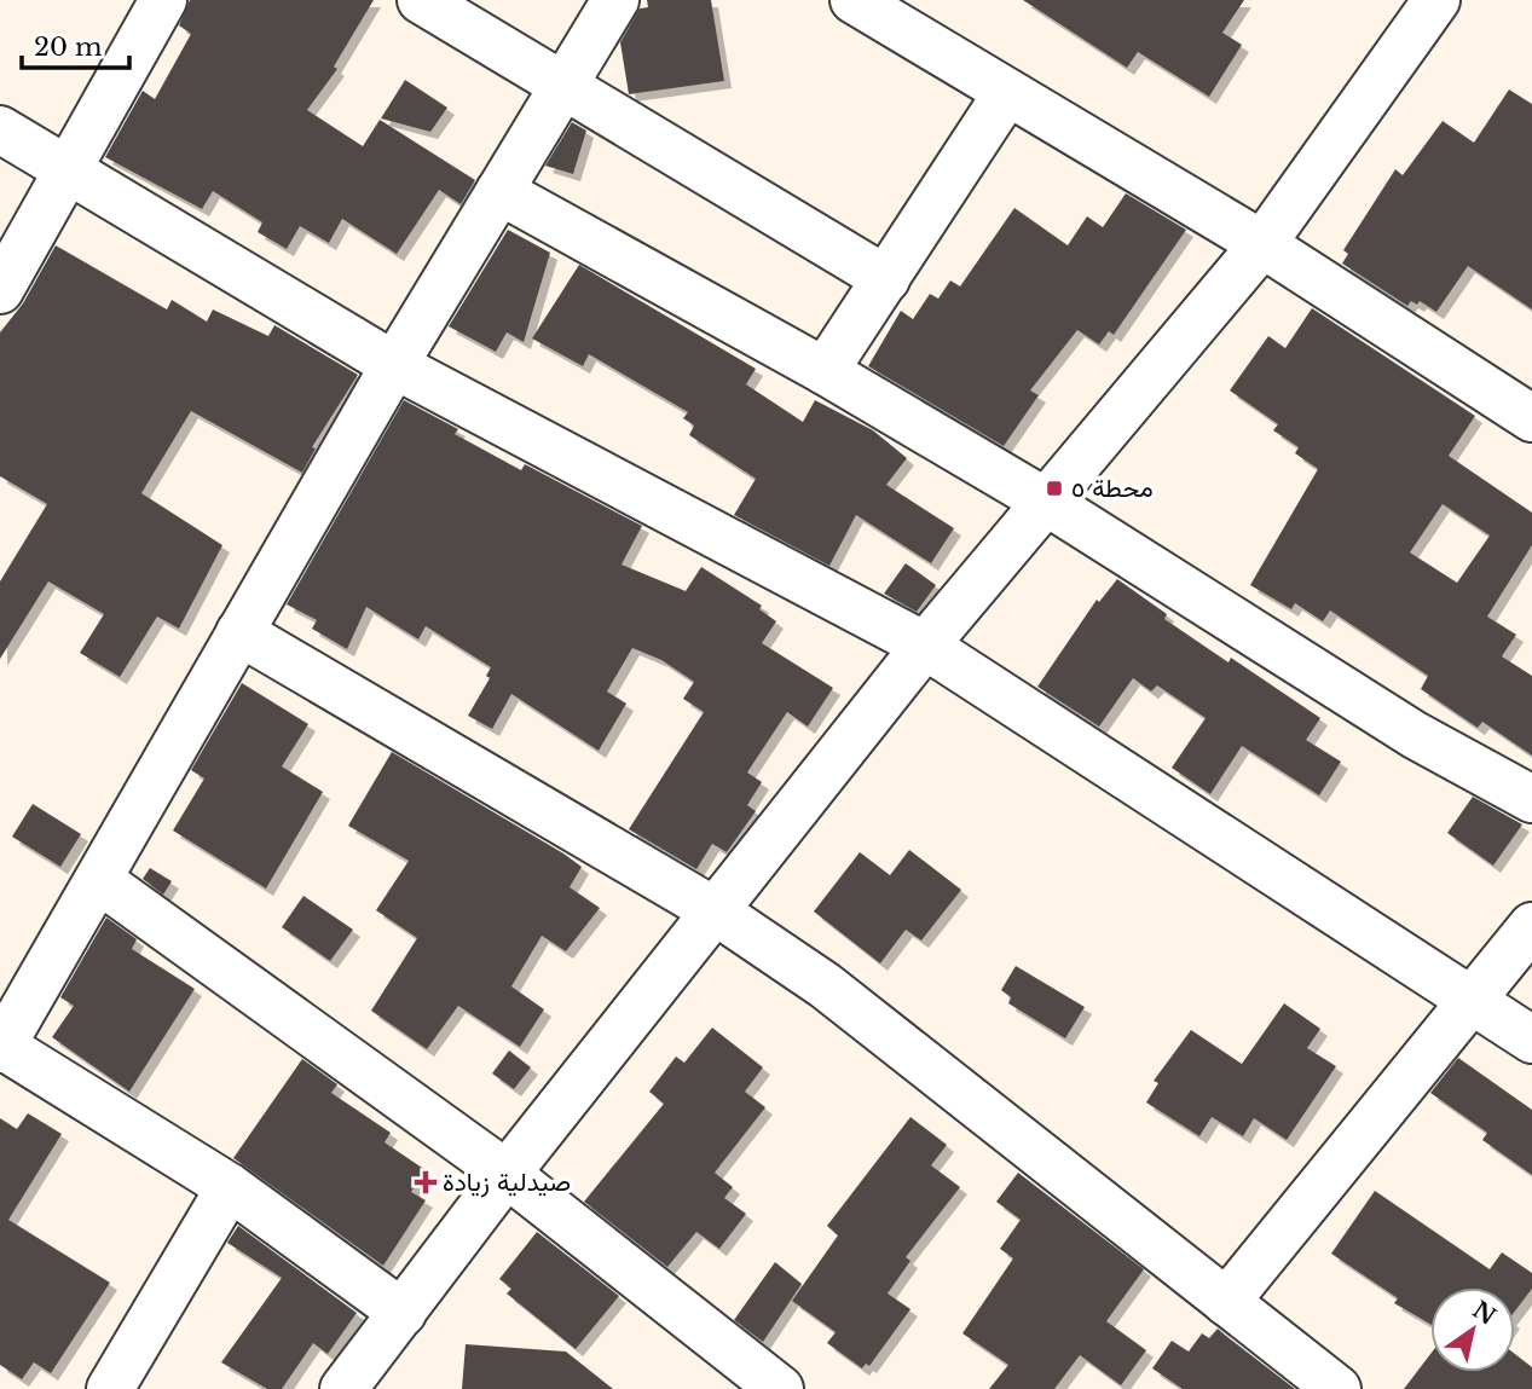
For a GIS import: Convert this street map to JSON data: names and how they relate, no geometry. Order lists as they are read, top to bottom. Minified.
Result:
{"places":{"transit":["محطة ٥"],"health":["صيدلية زيادة"]},"scale_bar":"20 m","north":"top right"}
